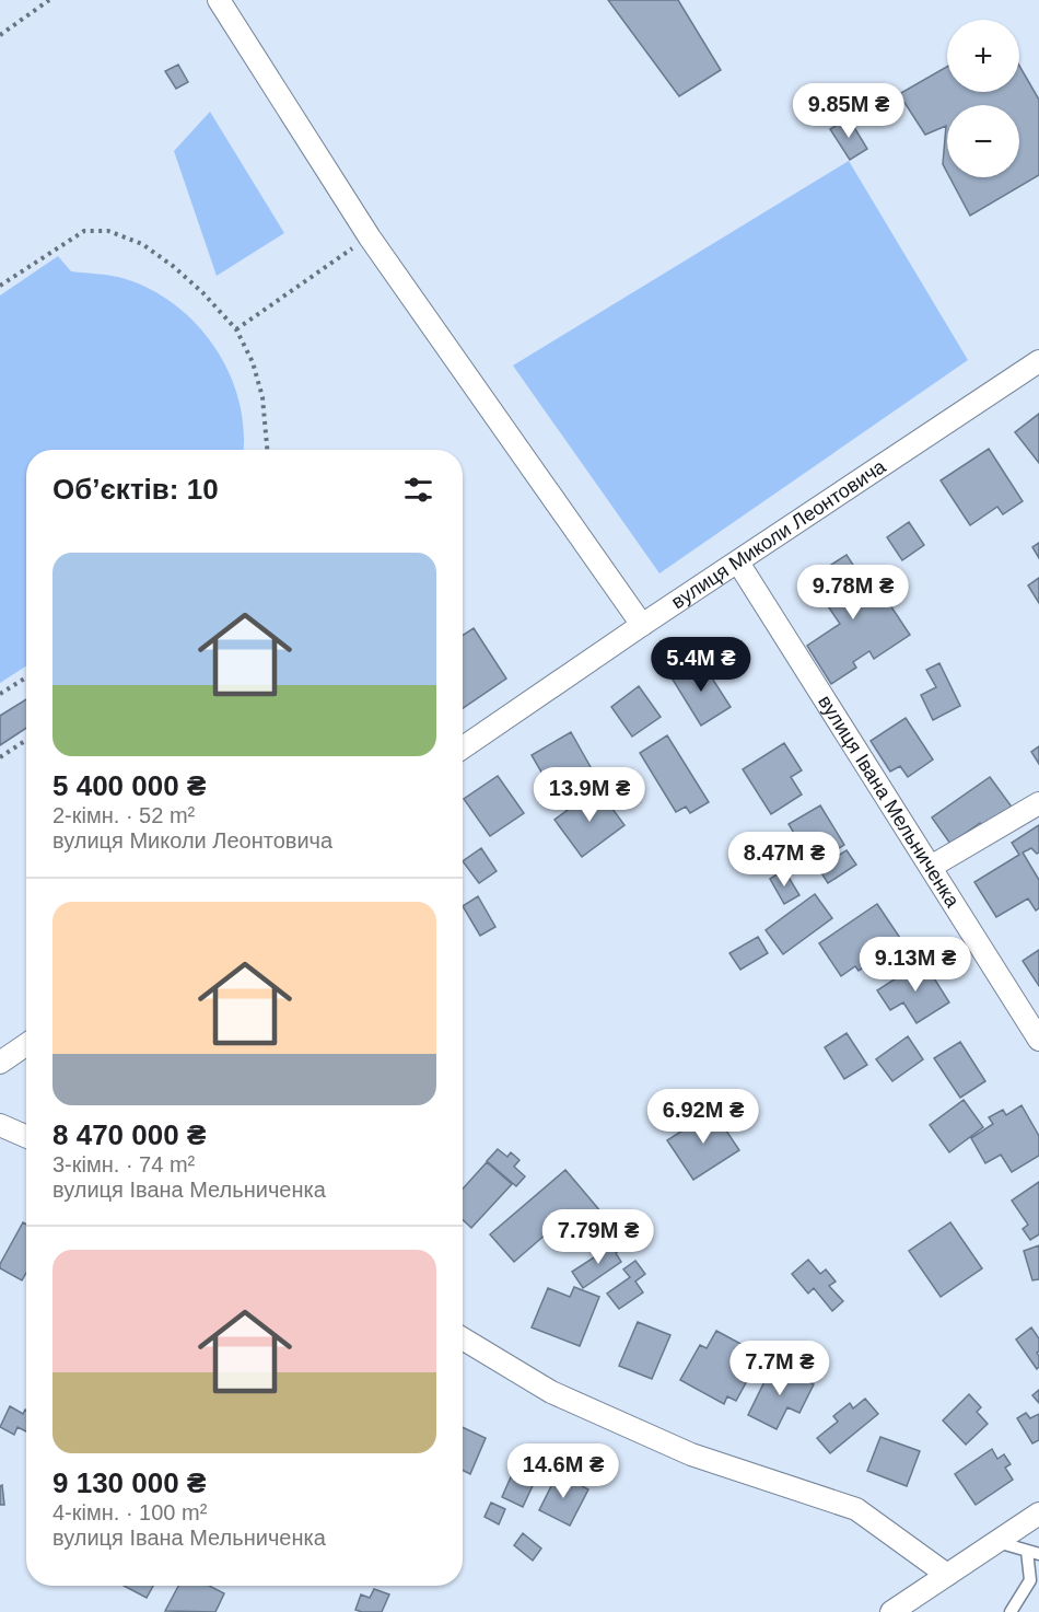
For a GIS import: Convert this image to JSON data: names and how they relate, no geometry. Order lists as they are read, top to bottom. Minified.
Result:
{"streets":{"street":["вулиця Миколи Леонтовича","вулиця Івана Мельниченка"]},"crossings":[["вулиця Миколи Леонтовича","вулиця Івана Мельниченка"]],"page":{"map_buttons":["+","−"],"price":["9.85M ₴","9.78M ₴","5.4M ₴","13.9M ₴","8.47M ₴","9.13M ₴","6.92M ₴","7.79M ₴","7.7M ₴","14.6M ₴"],"heading":"Об’єктів: 10","list":[{"name":"5 400 000 ₴","note":"2-кімн. · 52 m² · вулиця Миколи Леонтовича"},{"name":"8 470 000 ₴","note":"3-кімн. · 74 m² · вулиця Івана Мельниченка"},{"name":"9 130 000 ₴","note":"4-кімн. · 100 m² · вулиця Івана Мельниченка"}]}}
